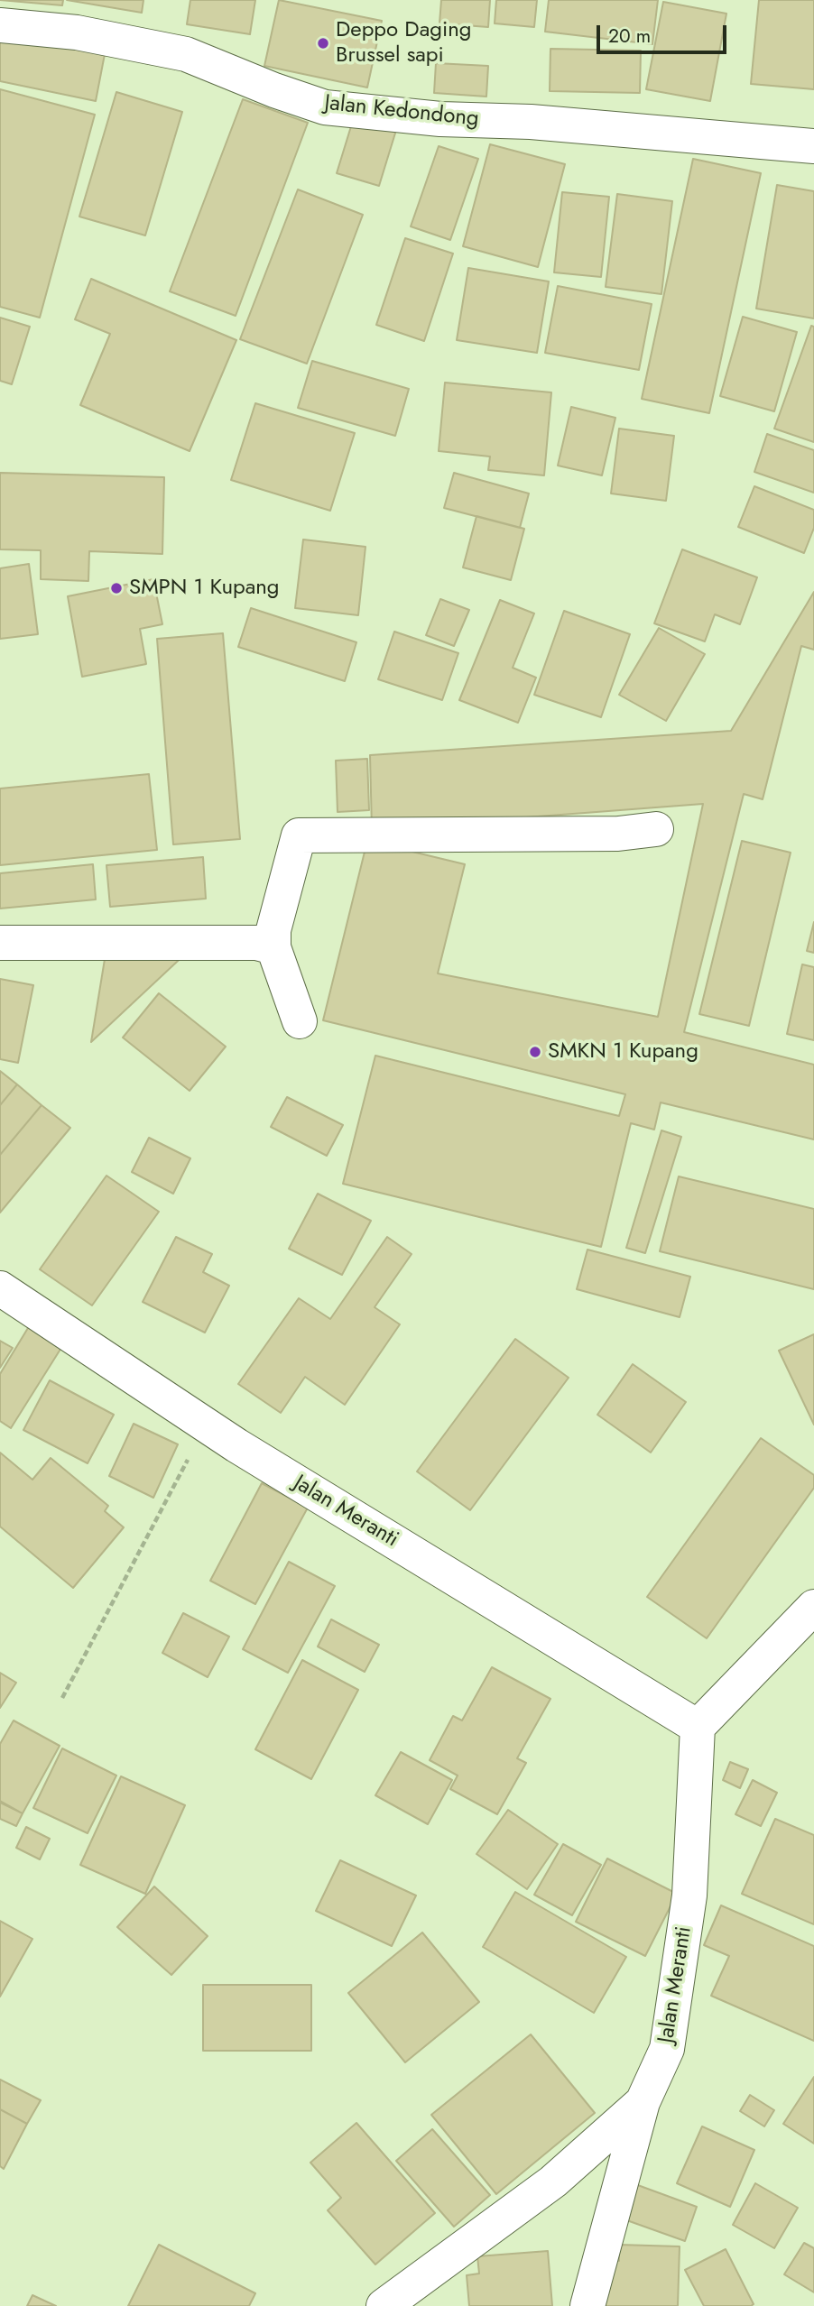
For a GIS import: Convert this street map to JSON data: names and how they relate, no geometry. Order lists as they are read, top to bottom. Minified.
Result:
{"streets":{"street":["Jalan Kedondong","Jalan Meranti"]},"places":["Deppo Daging Brussel sapi","SMPN 1 Kupang","SMKN 1 Kupang"],"scale_bar":"20 m"}
